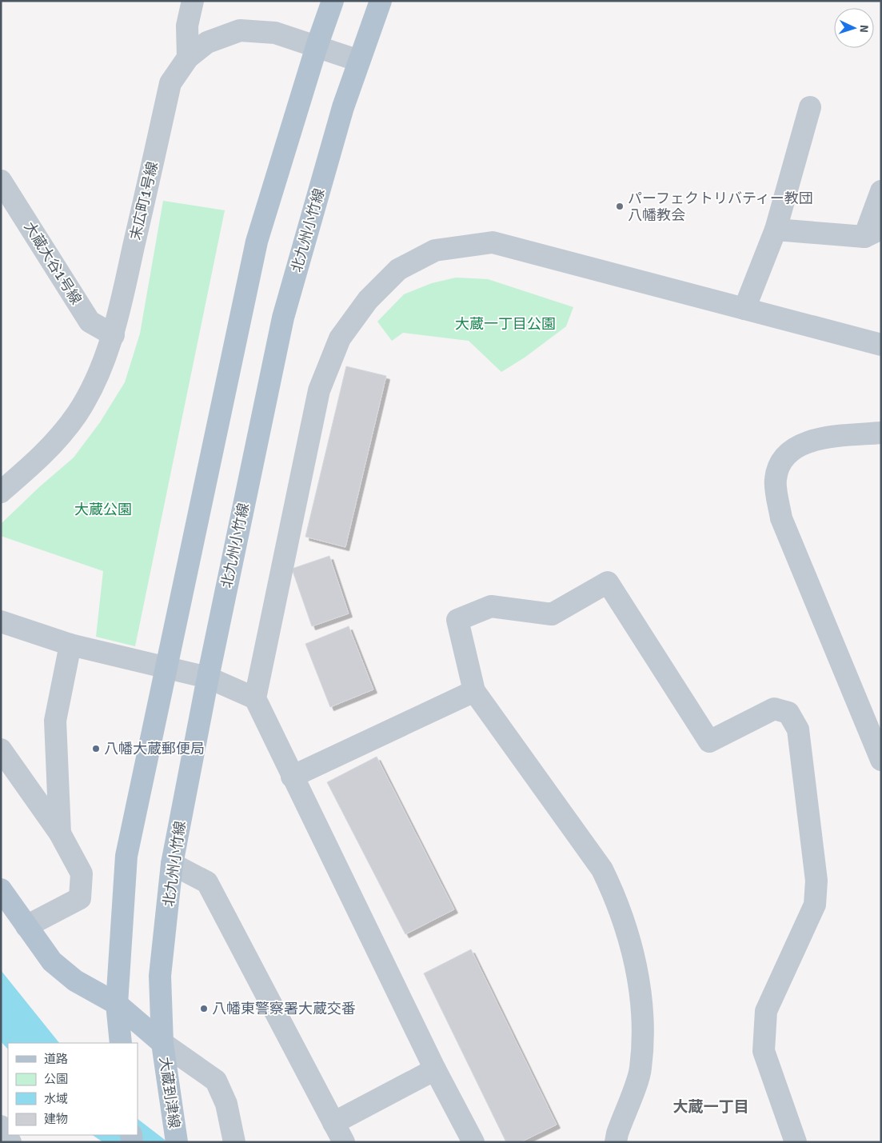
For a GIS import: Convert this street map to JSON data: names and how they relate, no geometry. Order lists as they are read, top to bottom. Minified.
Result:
{"streets":{"main road":["北九州小竹線","大蔵到津線"],"street":["末広町1号線","大蔵大谷1号線"]},"crossings":[["末広町1号線","北九州小竹線"],["末広町1号線","大蔵大谷1号線"],["北九州小竹線","大蔵到津線"]],"districts":["大蔵一丁目"],"parks":["大蔵一丁目公園","大蔵公園"],"places":["パーフェクトリバティー教団 八幡教会","八幡大蔵郵便局","八幡東警察署大蔵交番"],"legend":["道路","公園","水域","建物"],"north":"right"}
